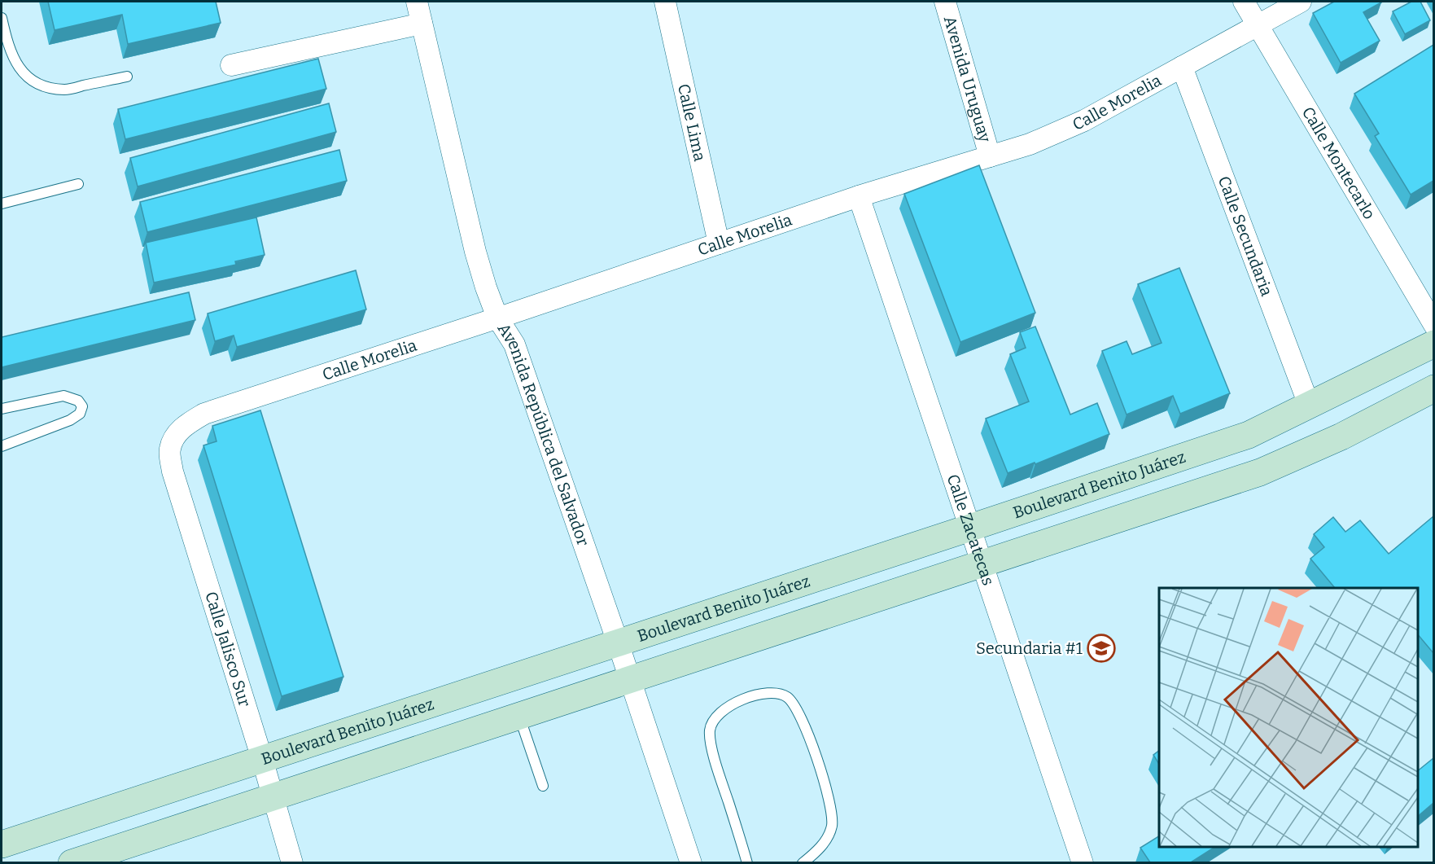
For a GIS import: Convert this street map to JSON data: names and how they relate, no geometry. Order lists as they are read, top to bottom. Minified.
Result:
{"streets":{"main road":["Boulevard Benito Juárez"],"street":["Avenida Uruguay","Calle Morelia","Calle Lima","Calle Montecarlo","Calle Secundaria","Avenida República del Salvador","Calle Zacatecas","Calle Jalisco Sur"]},"crossings":[["Avenida Uruguay","Calle Morelia"],["Calle Morelia","Calle Lima"],["Calle Morelia","Calle Montecarlo"],["Calle Morelia","Calle Secundaria"],["Calle Morelia","Avenida República del Salvador"],["Calle Morelia","Calle Zacatecas"],["Calle Morelia","Calle Jalisco Sur"],["Calle Secundaria","Boulevard Benito Juárez"],["Avenida República del Salvador","Boulevard Benito Juárez"],["Boulevard Benito Juárez","Calle Zacatecas"],["Boulevard Benito Juárez","Calle Jalisco Sur"]],"places":{"school or university":["Secundaria #1"]}}
